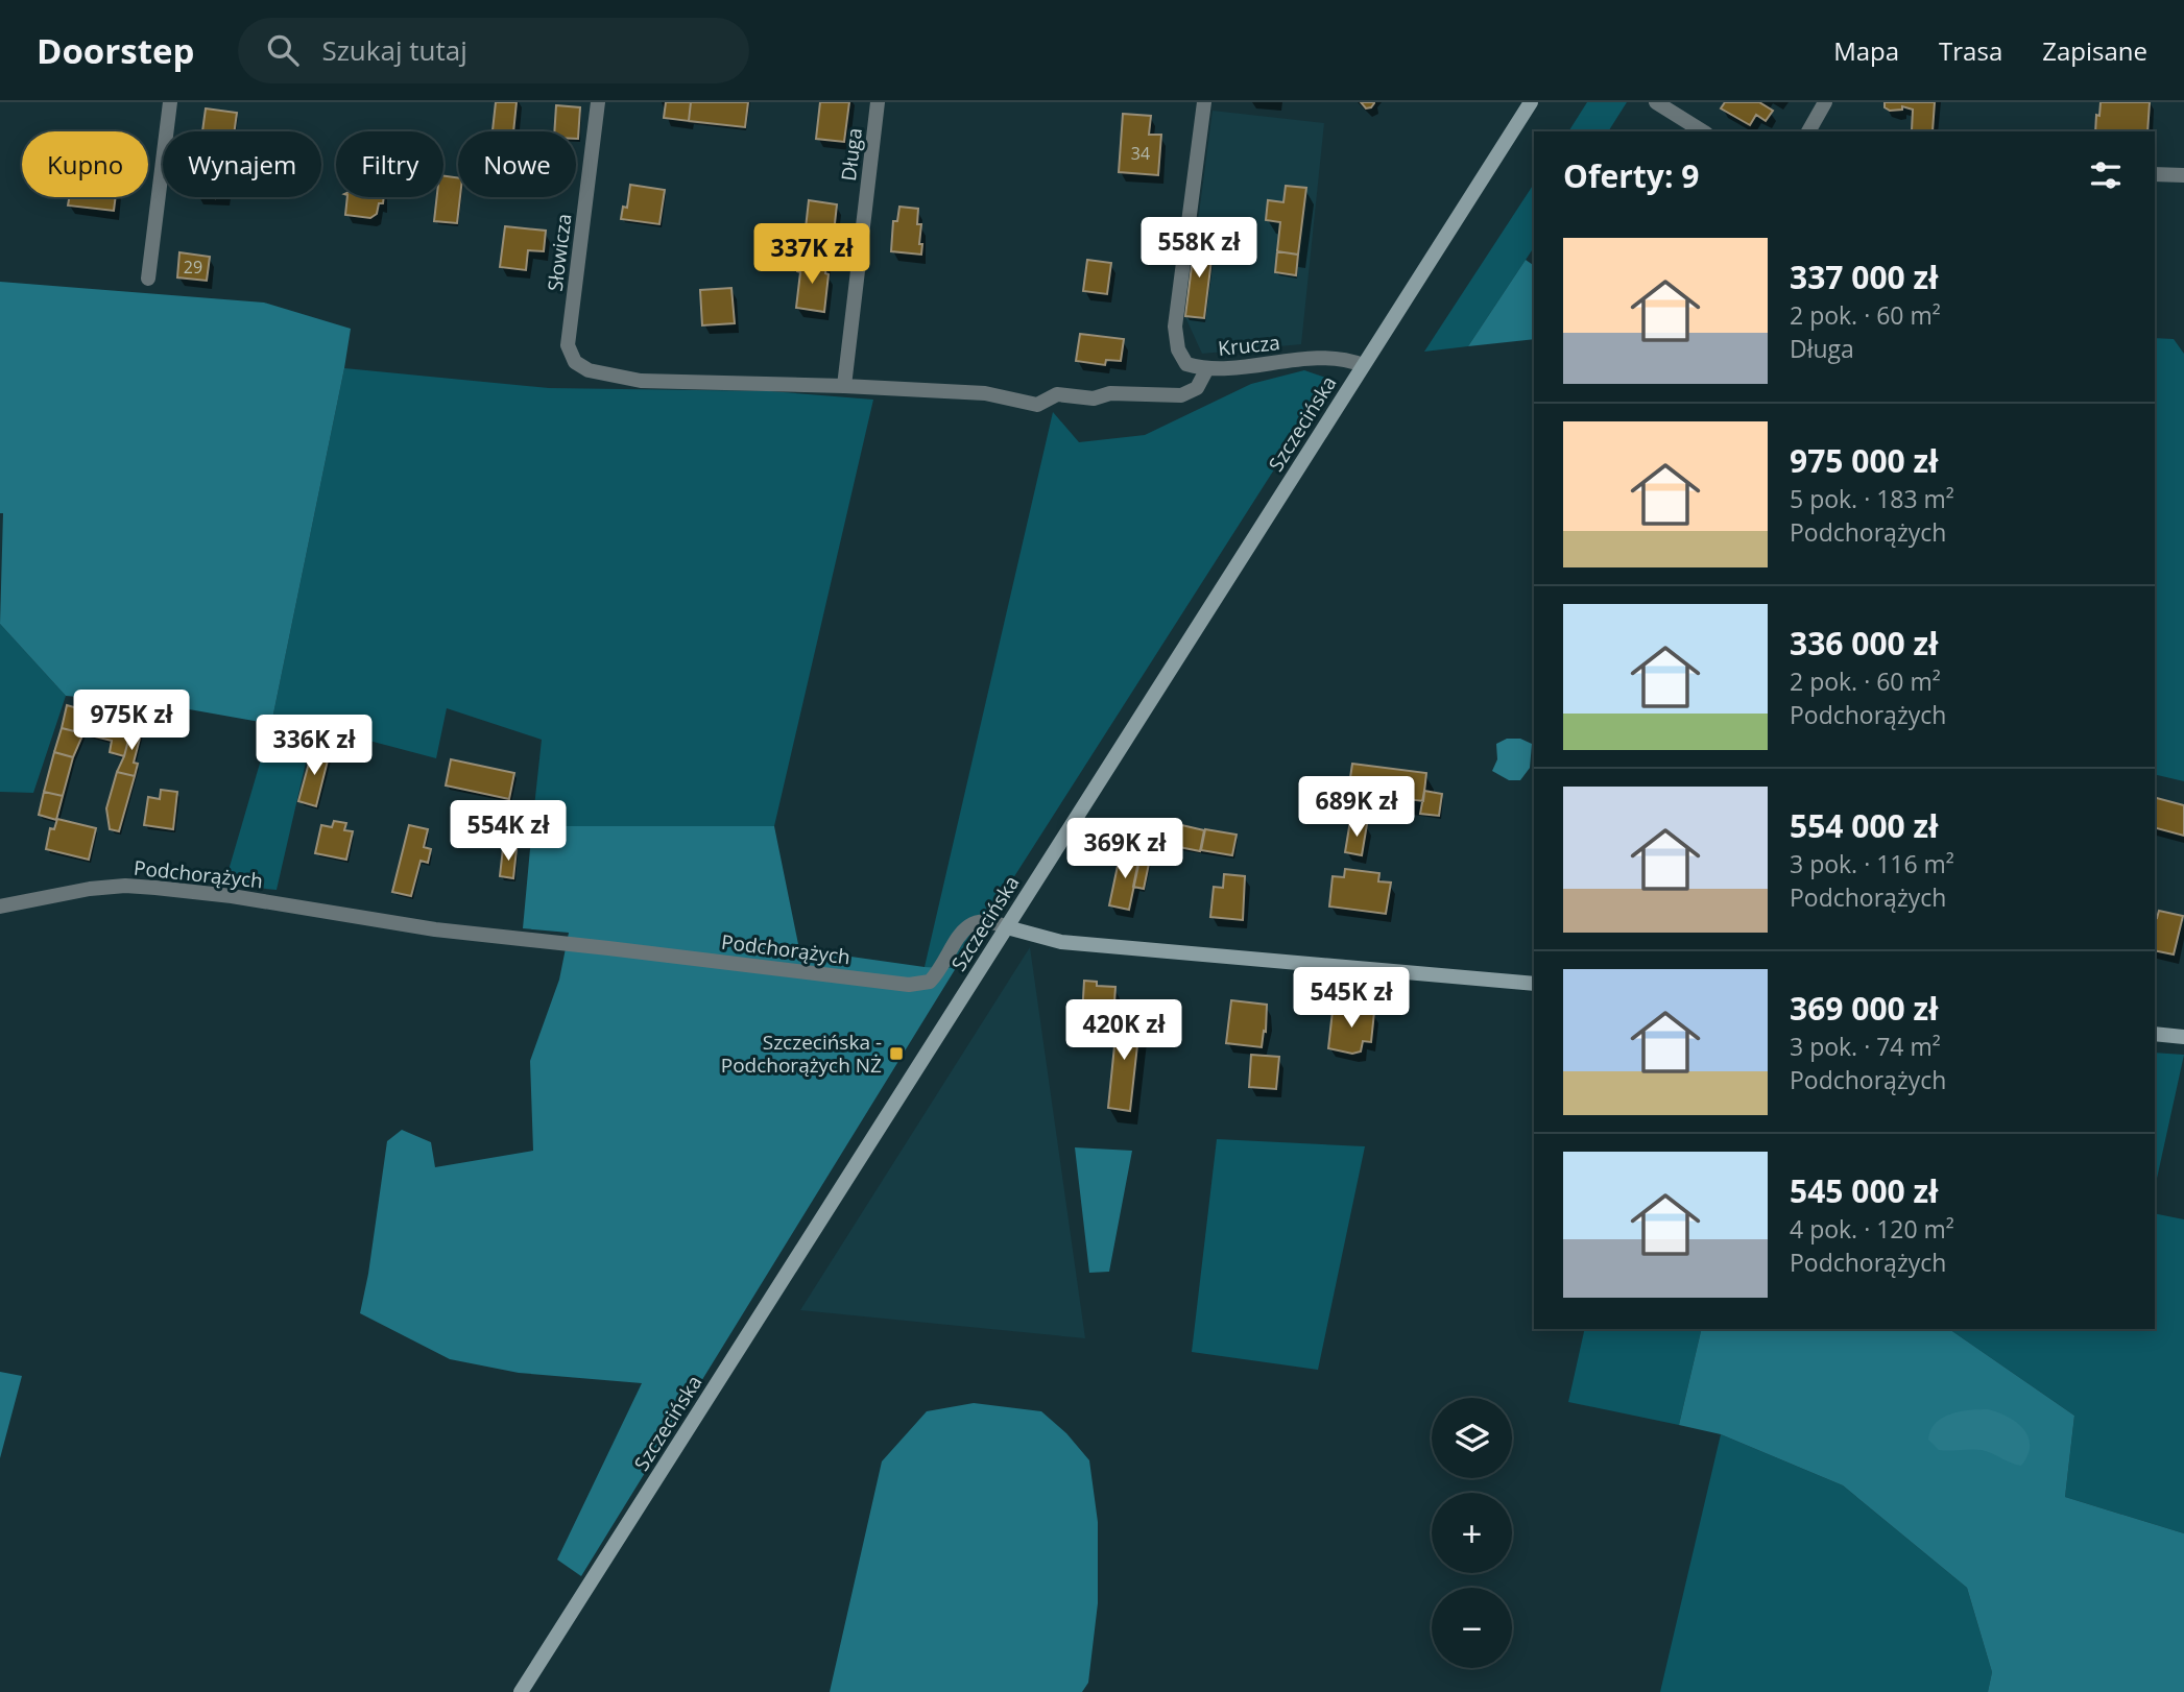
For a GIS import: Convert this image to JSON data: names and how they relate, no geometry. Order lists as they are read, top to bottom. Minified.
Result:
{"streets":{"main road":["Szczecińska","Podchorążych"],"street":["Długa","Słowicza","Krucza"]},"crossings":[["Długa","Słowicza"],["Krucza","Szczecińska"],["Szczecińska","Podchorążych"]],"places":{"transit":["Szczecińska - Podchorążych NŻ"]},"house_numbers":["34","29"],"page":{"header":"Doorstep","search":"Szukaj tutaj","nav":["Mapa","Trasa","Zapisane"],"chip":["Kupno","Wynajem","Filtry","Nowe"],"heading":"Oferty: 9","price":["558K zł","337K zł","975K zł","336K zł","689K zł","554K zł","369K zł","545K zł","420K zł"],"list":[{"name":"337 000 zł","note":"2 pok. · 60 m² · Długa"},{"name":"975 000 zł","note":"5 pok. · 183 m² · Podchorążych"},{"name":"336 000 zł","note":"2 pok. · 60 m² · Podchorążych"},{"name":"554 000 zł","note":"3 pok. · 116 m² · Podchorążych"},{"name":"369 000 zł","note":"3 pok. · 74 m² · Podchorążych"},{"name":"545 000 zł","note":"4 pok. · 120 m² · Podchorążych"}],"map_buttons":["+","−"]}}
